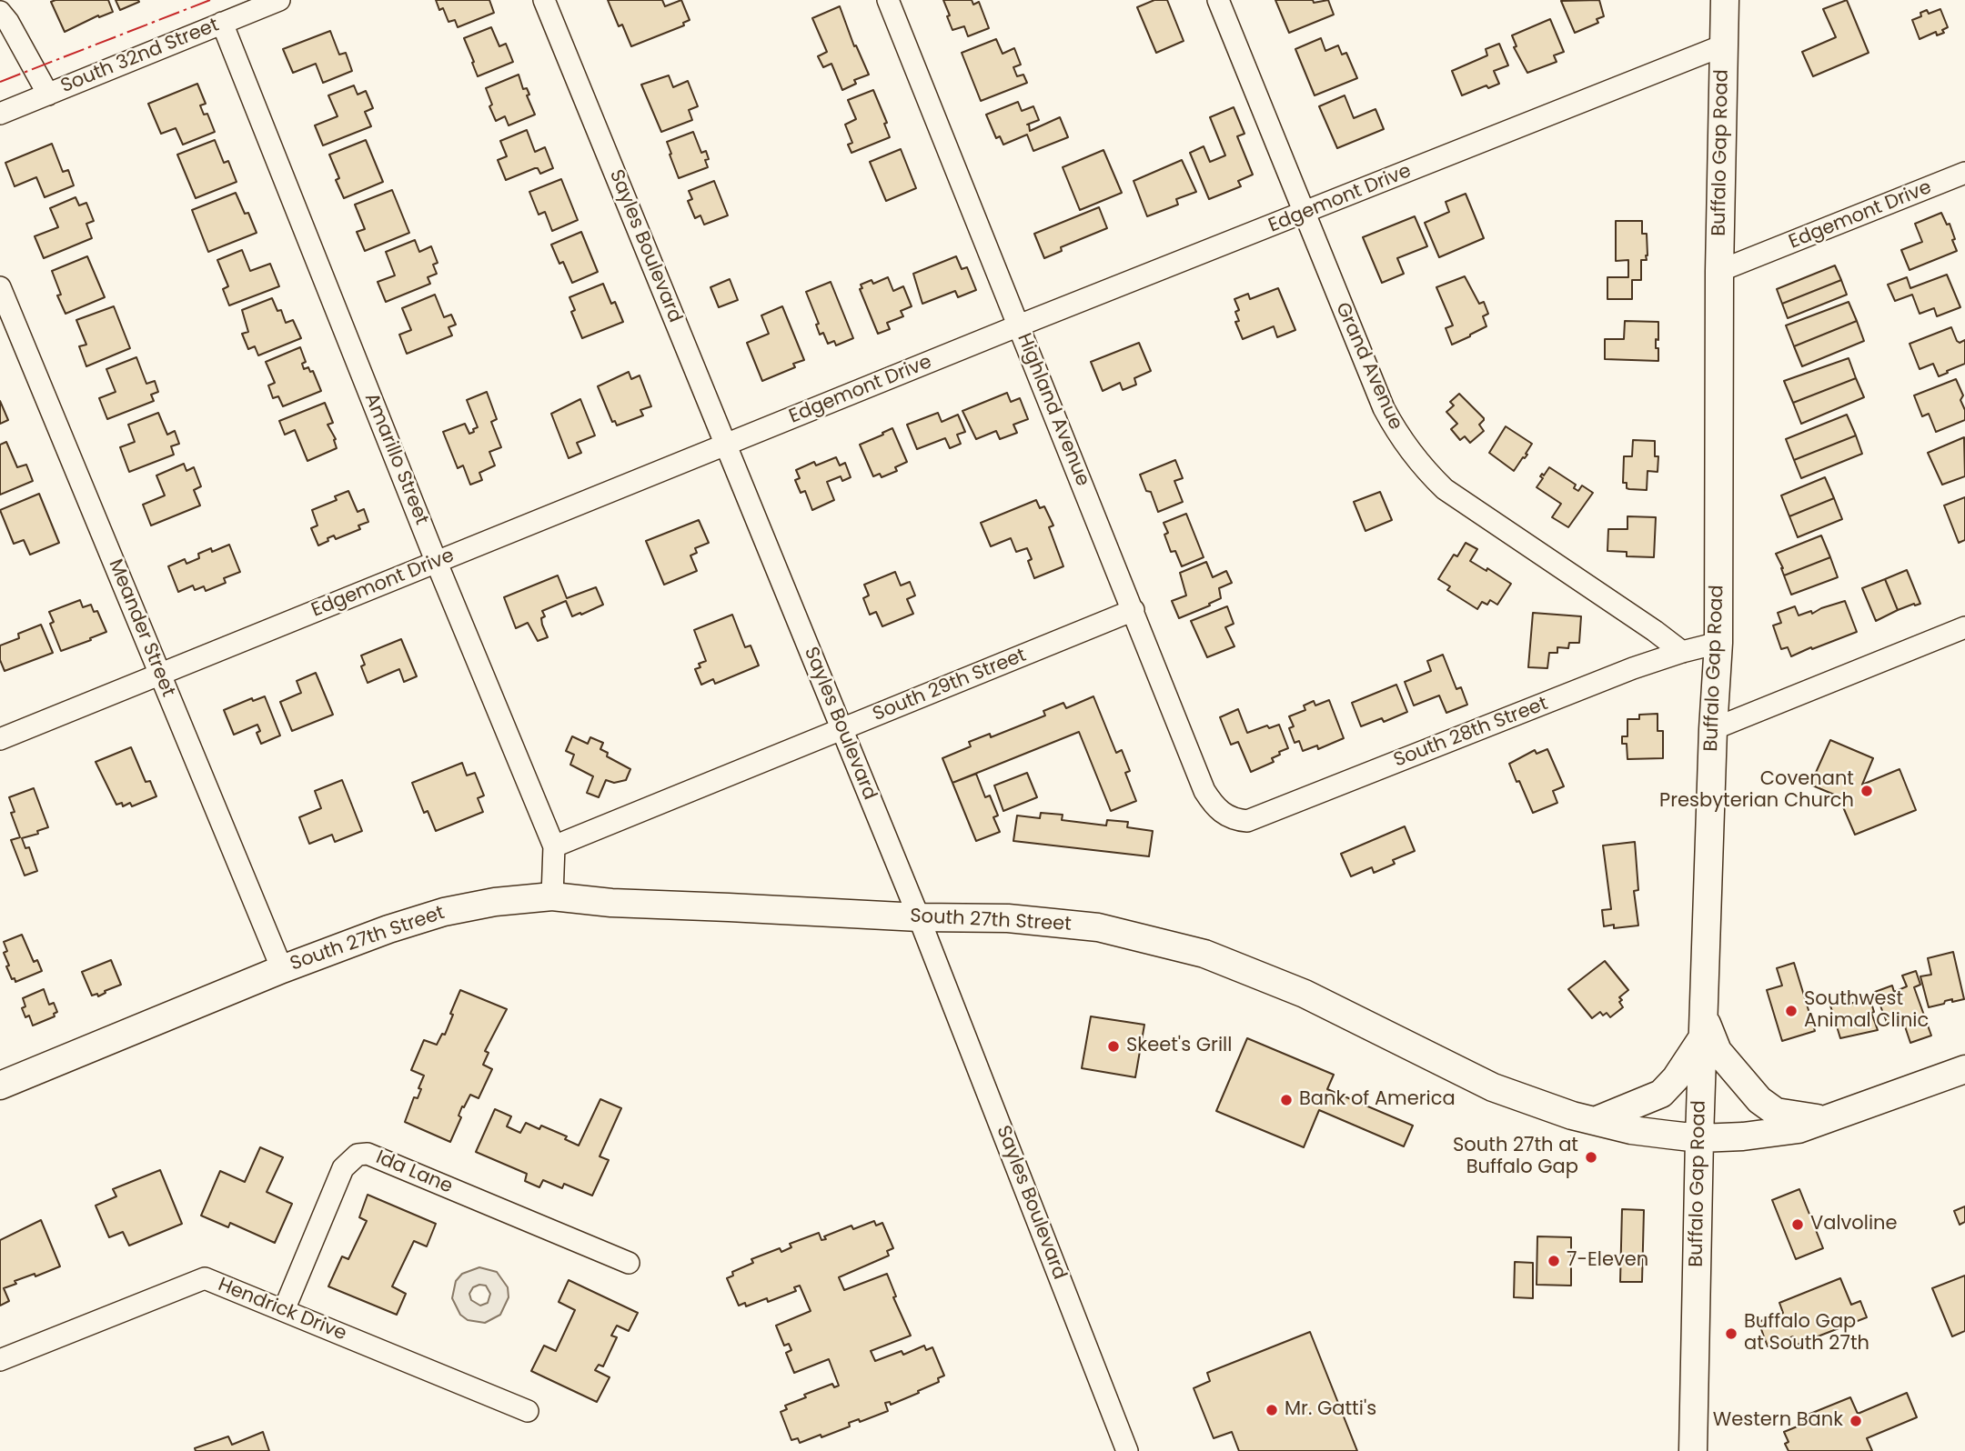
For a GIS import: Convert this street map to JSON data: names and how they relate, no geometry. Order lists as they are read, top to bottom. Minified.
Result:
{"streets":{"main road":["Buffalo Gap Road","South 27th Street"],"street":["South 32nd Street","Edgemont Drive","Sayles Boulevard","Grand Avenue","Highland Avenue","Amarillo Street","Meander Street","South 29th Street","South 28th Street","Ida Lane","Hendrick Drive"]},"crossings":[["South 32nd Street","Amarillo Street"],["Buffalo Gap Road","Edgemont Drive"],["Buffalo Gap Road","South 28th Street"],["Buffalo Gap Road","South 27th Street"],["Edgemont Drive","Sayles Boulevard"],["Edgemont Drive","Grand Avenue"],["Edgemont Drive","Highland Avenue"],["Edgemont Drive","Amarillo Street"],["Edgemont Drive","Meander Street"],["Sayles Boulevard","South 29th Street"],["Sayles Boulevard","South 27th Street"],["Grand Avenue","South 28th Street"],["Highland Avenue","South 29th Street"],["Highland Avenue","South 28th Street"],["Amarillo Street","South 29th Street"],["Amarillo Street","South 27th Street"],["Meander Street","South 27th Street"],["Ida Lane","Hendrick Drive"]],"places":["Covenant Presbyterian Church","Southwest Animal Clinic","Skeet's Grill","Bank of America","South 27th at Buffalo Gap","Valvoline","7-Eleven","Buffalo Gap at South 27th","Mr. Gatti's","Western Bank"]}
